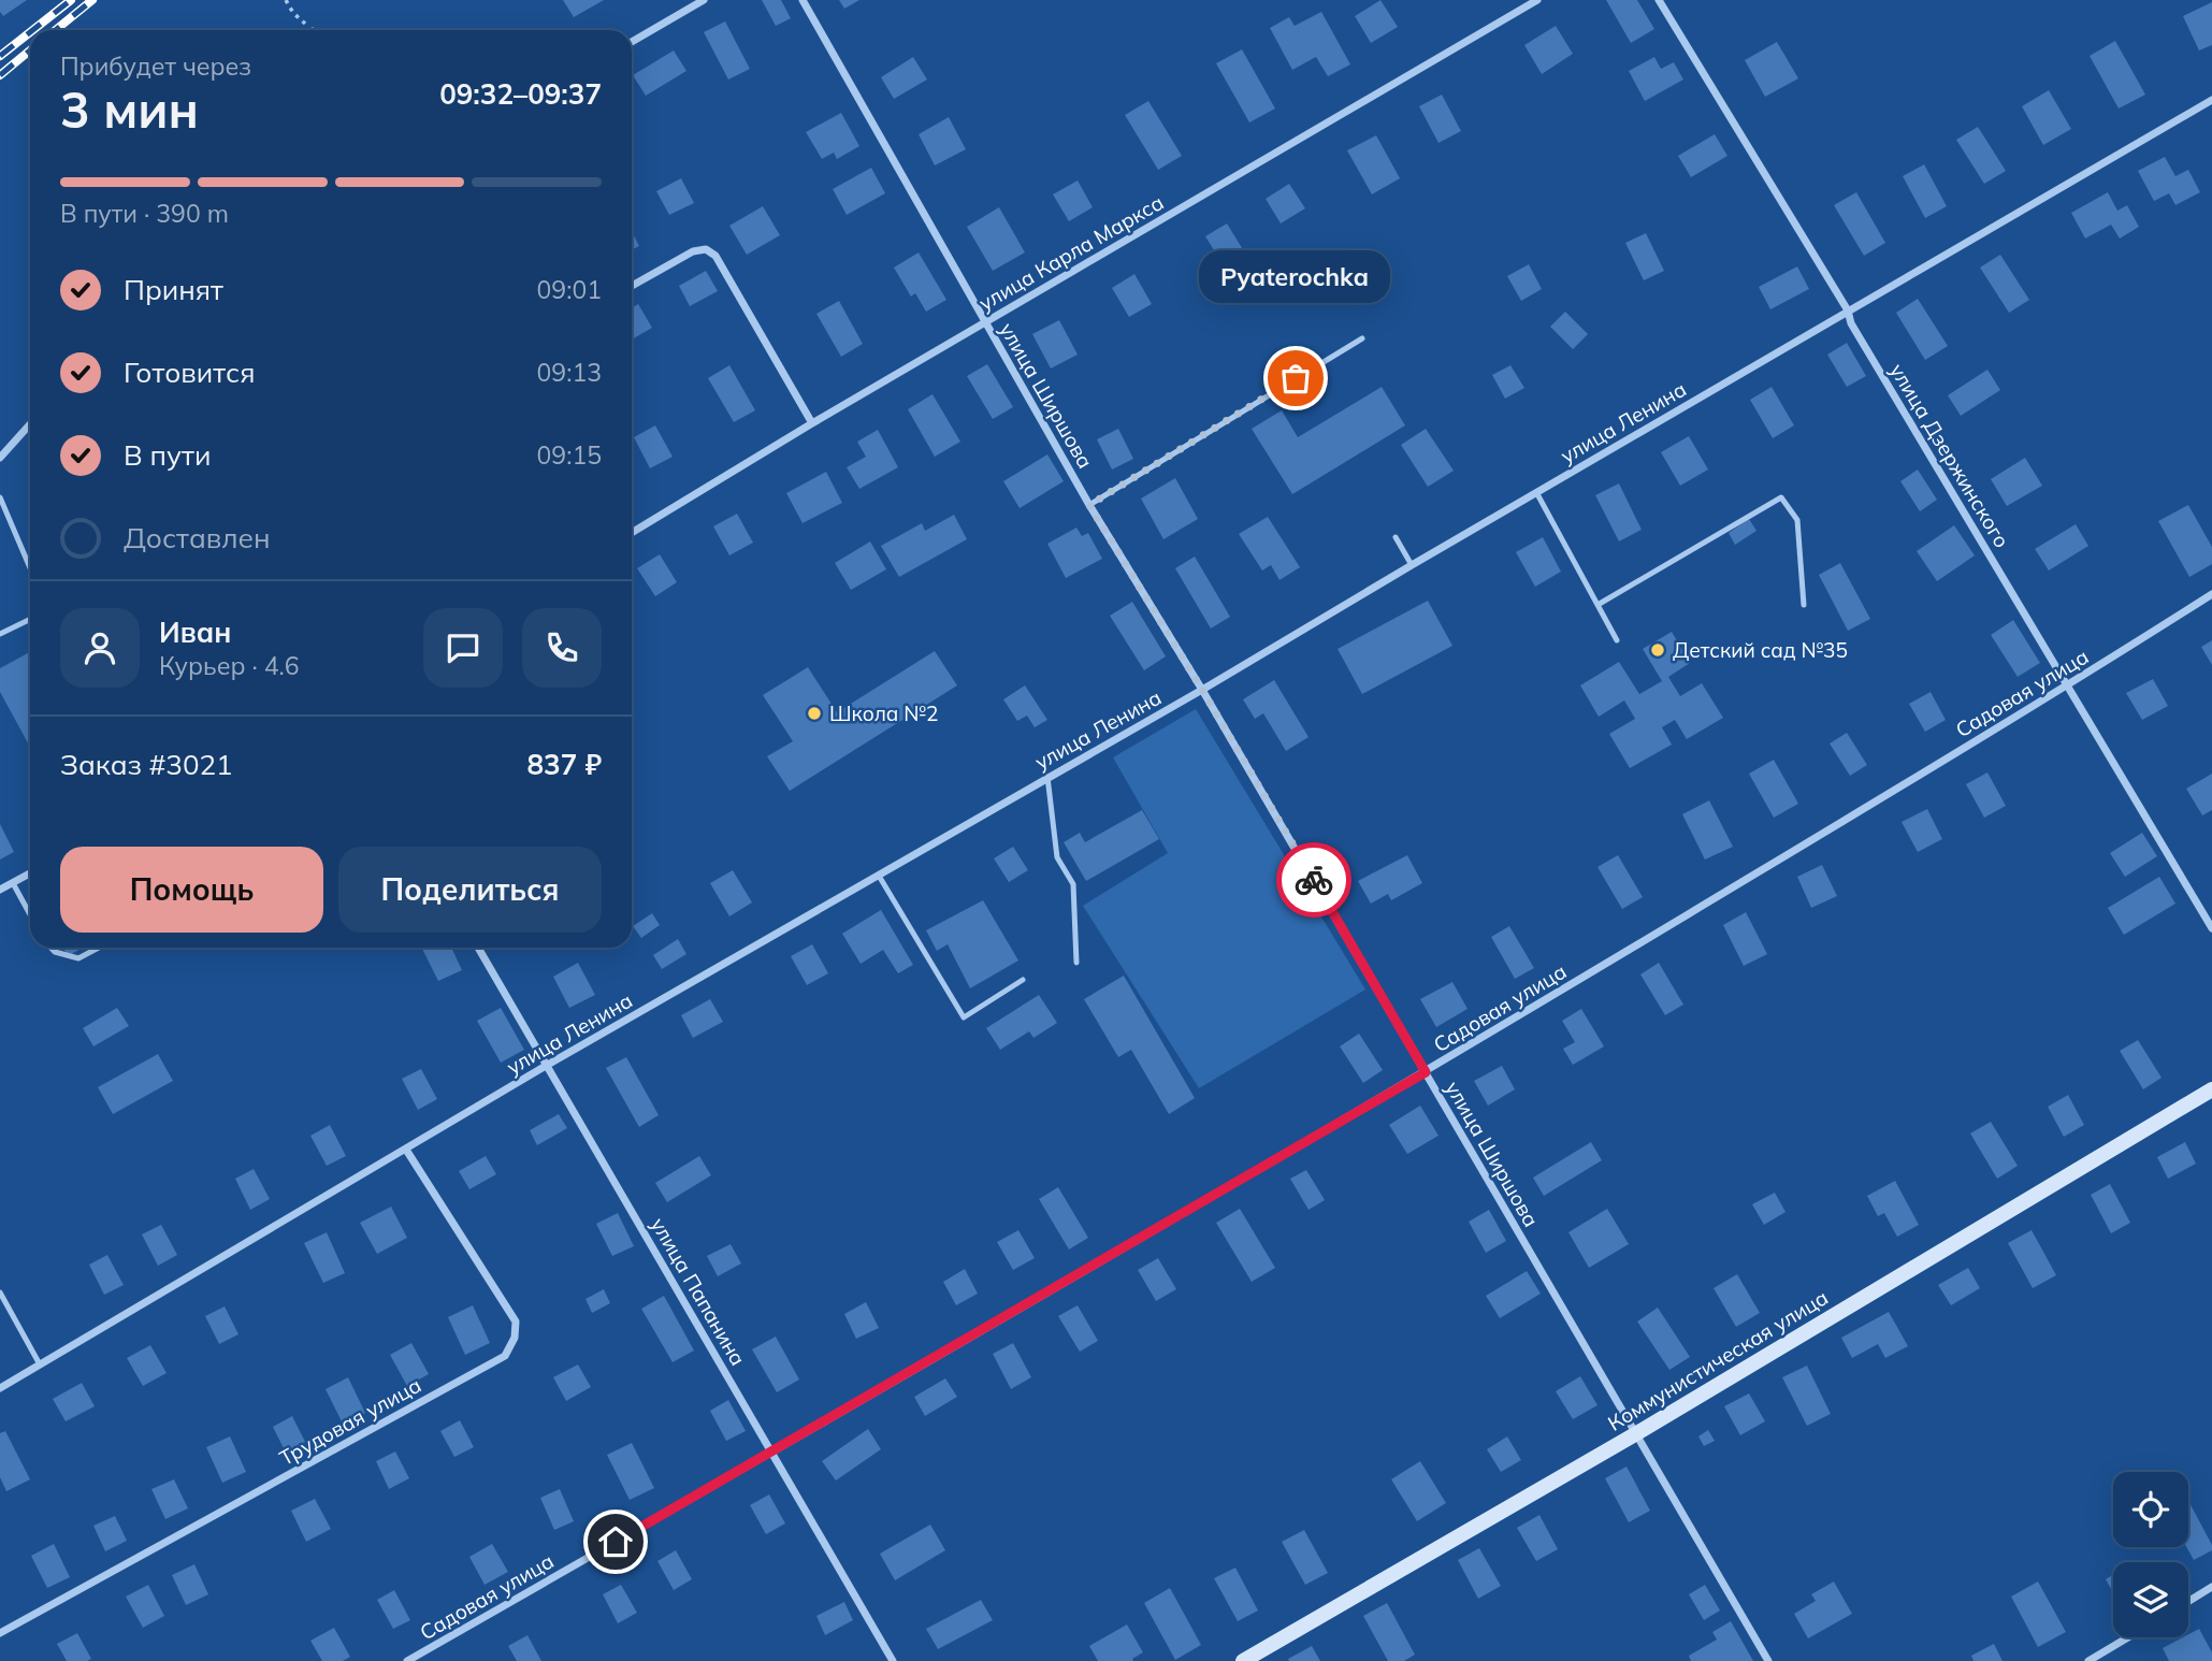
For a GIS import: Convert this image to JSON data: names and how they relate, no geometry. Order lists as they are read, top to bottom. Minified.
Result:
{"streets":{"street":["улица Карла Маркса","улица Ширшова","улица Ленина","улица Дзержинского","Садовая улица","улица Папанина","Коммунистическая улица","Трудовая улица"]},"crossings":[["улица Карла Маркса","улица Ширшова"],["улица Ширшова","улица Ленина"],["улица Ширшова","Садовая улица"],["улица Ширшова","Коммунистическая улица"],["улица Ленина","улица Дзержинского"],["улица Ленина","улица Папанина"],["улица Ленина","Трудовая улица"],["улица Дзержинского","Садовая улица"],["Садовая улица","улица Папанина"]],"places":["Pyaterochka","Детский сад №35","Школа №2"],"page":{"heading":["3 мин","Прибудет через","09:32–09:37"],"panel":["Иван","Курьер · 4.6","Заказ #3021","837 ₽"],"bar":"В пути · 390 m","list":[["Принят","09:01"],["Готовится","09:13"],["В пути","09:15"],"Доставлен"],"bubble":"Pyaterochka","buttons":["Помощь","Поделиться"]}}
